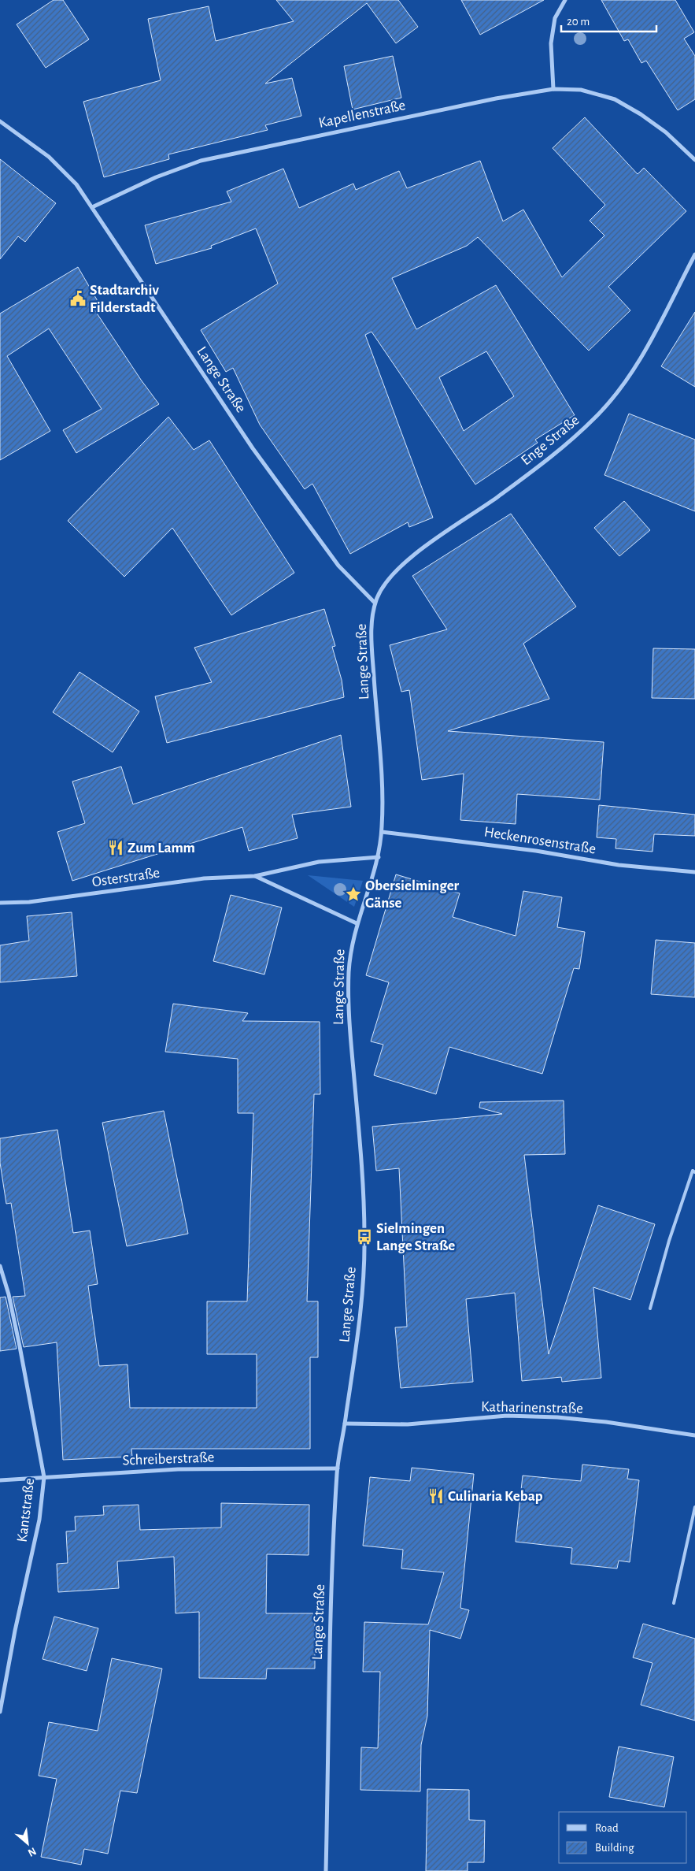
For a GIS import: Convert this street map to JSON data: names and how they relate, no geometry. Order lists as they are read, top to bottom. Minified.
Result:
{"streets":{"street":["Kapellenstraße","Lange Straße","Enge Straße","Heckenrosenstraße","Osterstraße","Katharinenstraße","Schreiberstraße","Kantstraße"]},"crossings":[["Kapellenstraße","Lange Straße"],["Lange Straße","Enge Straße"],["Lange Straße","Heckenrosenstraße"],["Lange Straße","Osterstraße"],["Lange Straße","Katharinenstraße"],["Lange Straße","Schreiberstraße"],["Schreiberstraße","Kantstraße"]],"places":{"public building":["Stadtarchiv Filderstadt"],"restaurant":["Zum Lamm","Culinaria Kebap"],"place":["Obersielminger Gänse"],"bus stop":["Sielmingen Lange Straße"]},"legend":["Road","Building"],"scale_bar":"20 m","north":"bottom right"}
